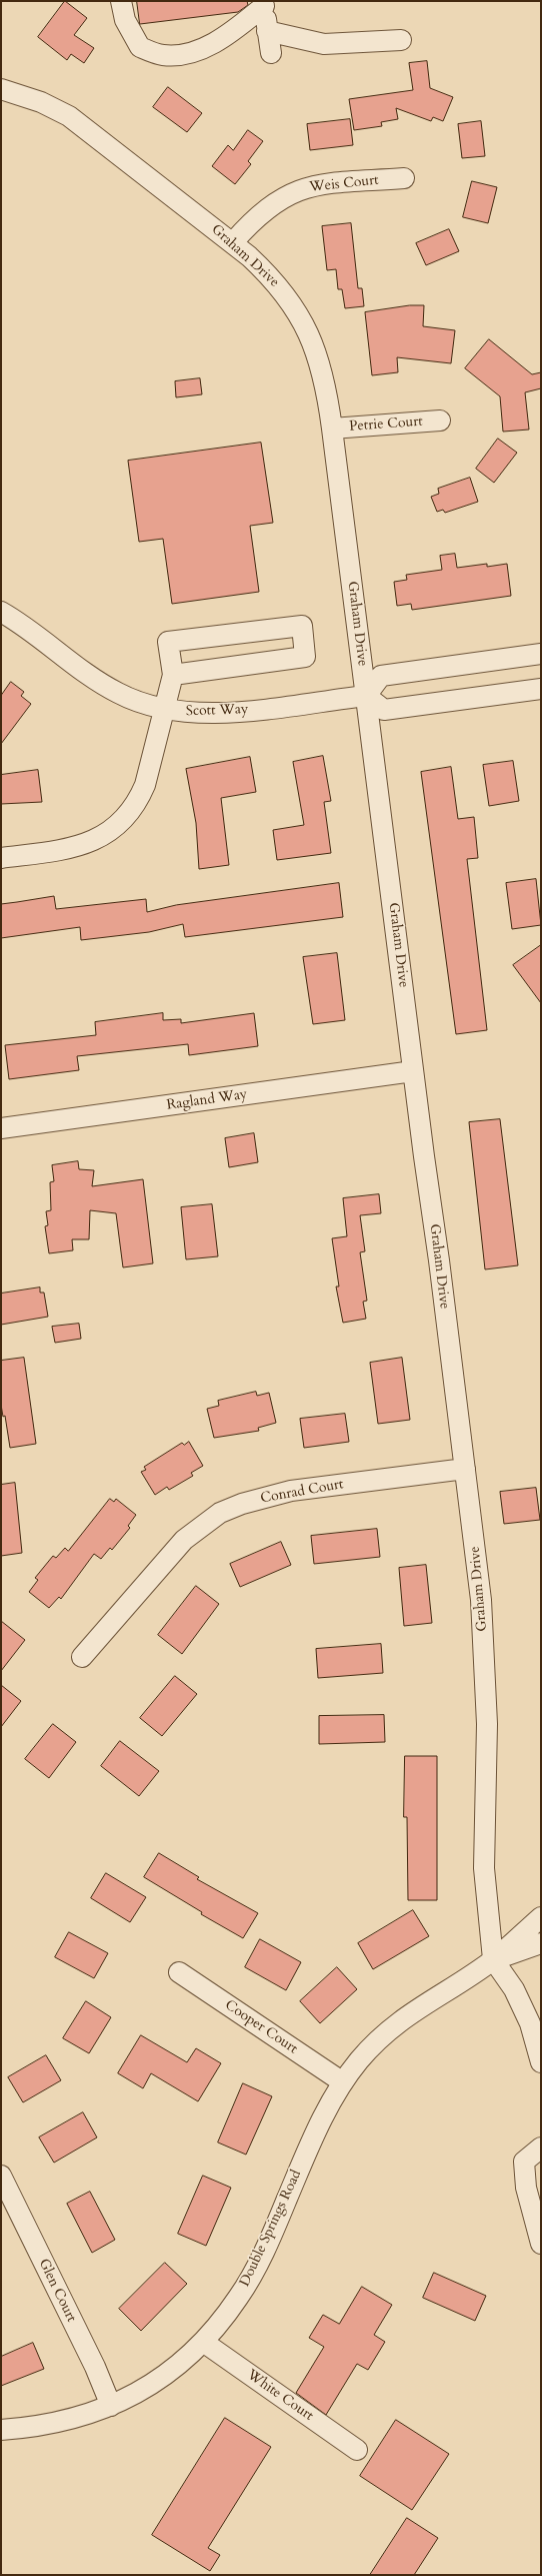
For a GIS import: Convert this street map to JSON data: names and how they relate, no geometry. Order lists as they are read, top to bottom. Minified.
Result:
{"streets":{"street":["Weis Court","Graham Drive","Petrie Court","Scott Way","Ragland Way","Conrad Court","Cooper Court","Double Springs Road","Glen Court","White Court"]},"crossings":[["Weis Court","Graham Drive"],["Graham Drive","Petrie Court"],["Graham Drive","Scott Way"],["Graham Drive","Ragland Way"],["Graham Drive","Conrad Court"],["Graham Drive","Double Springs Road"],["Cooper Court","Double Springs Road"],["Double Springs Road","Glen Court"],["Double Springs Road","White Court"]]}
